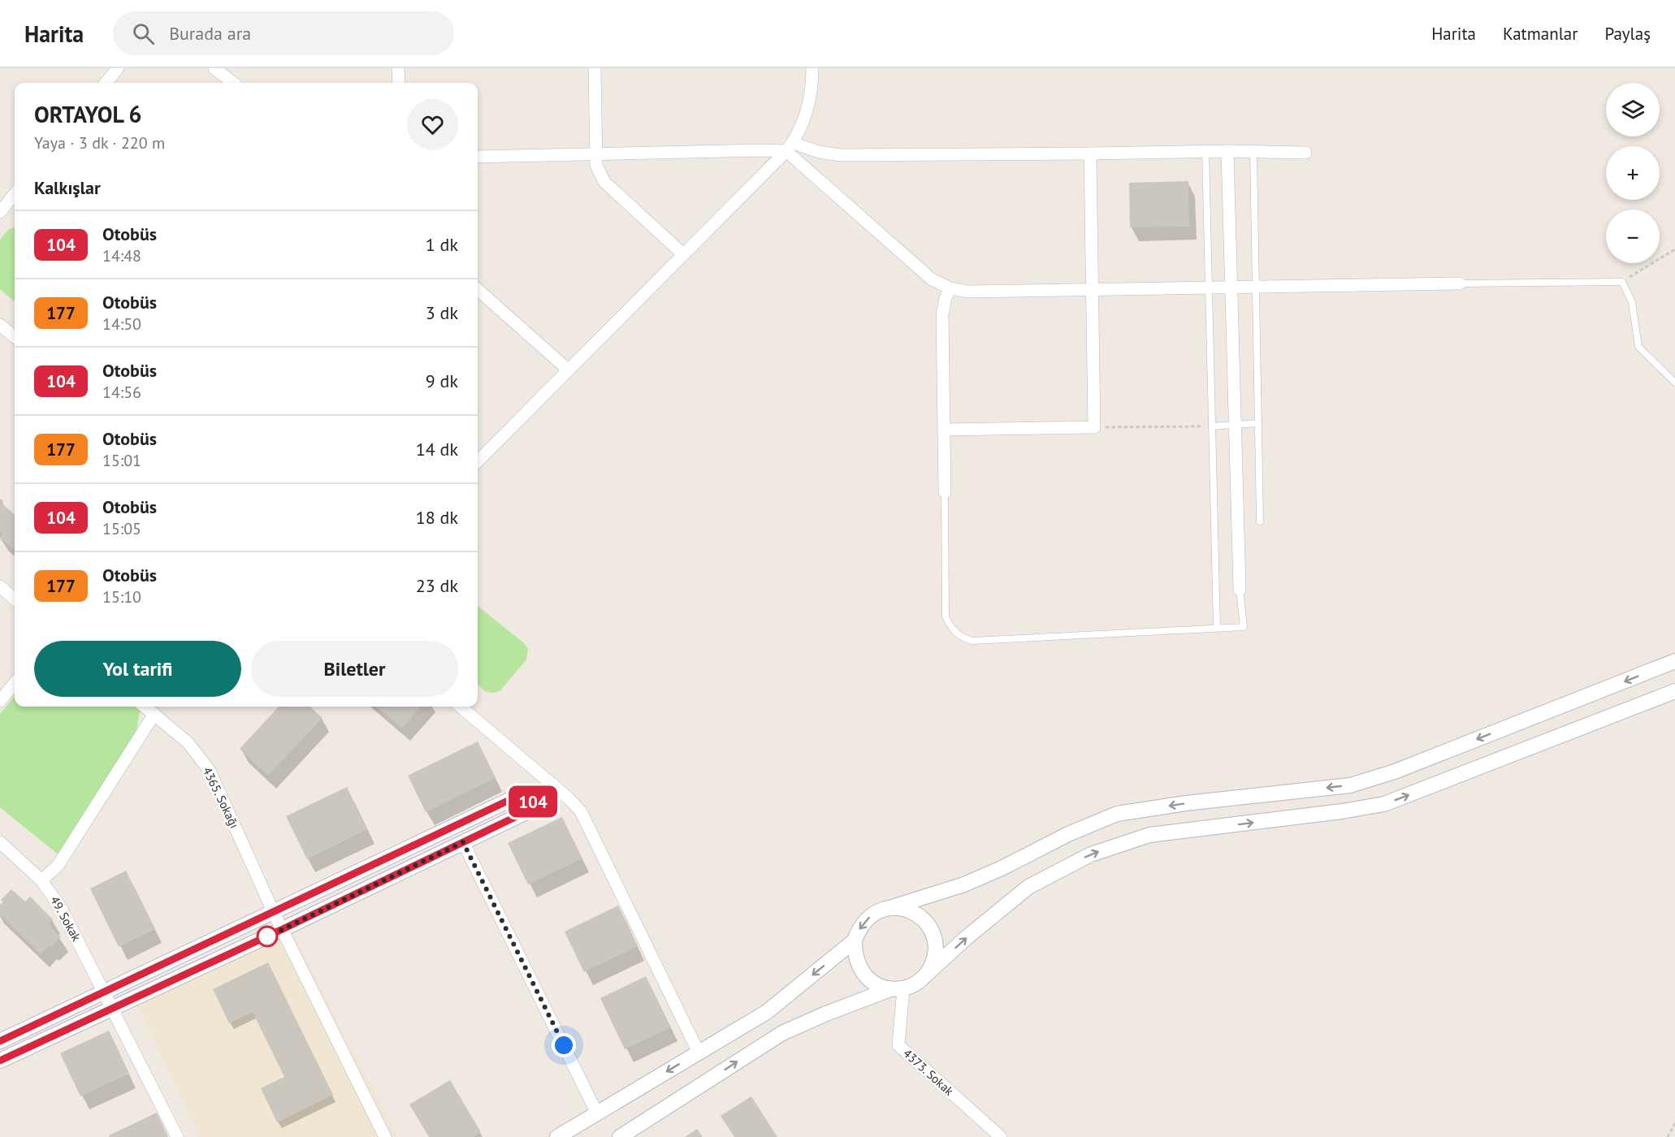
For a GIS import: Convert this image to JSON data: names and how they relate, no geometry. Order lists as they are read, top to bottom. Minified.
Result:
{"streets":{"street":["4365. Sokağı","49. Sokak","4373. Sokak"]},"lines":["bus line 104"],"page":{"header":"Harita","search":"Burada ara","nav":["Harita","Katmanlar","Paylaş"],"on_map":"104","map_buttons":["+","−"],"heading":[["ORTAYOL 6","Yaya · 3 dk · 220 m"],"Kalkışlar"],"list":[{"mark":"104","name":"Otobüs","note":"14:48","value":"1 dk"},{"mark":"177","name":"Otobüs","note":"14:50","value":"3 dk"},{"mark":"104","name":"Otobüs","note":"14:56","value":"9 dk"},{"mark":"177","name":"Otobüs","note":"15:01","value":"14 dk"},{"mark":"104","name":"Otobüs","note":"15:05","value":"18 dk"},{"mark":"177","name":"Otobüs","note":"15:10","value":"23 dk"}],"buttons":["Yol tarifi","Biletler"]}}
